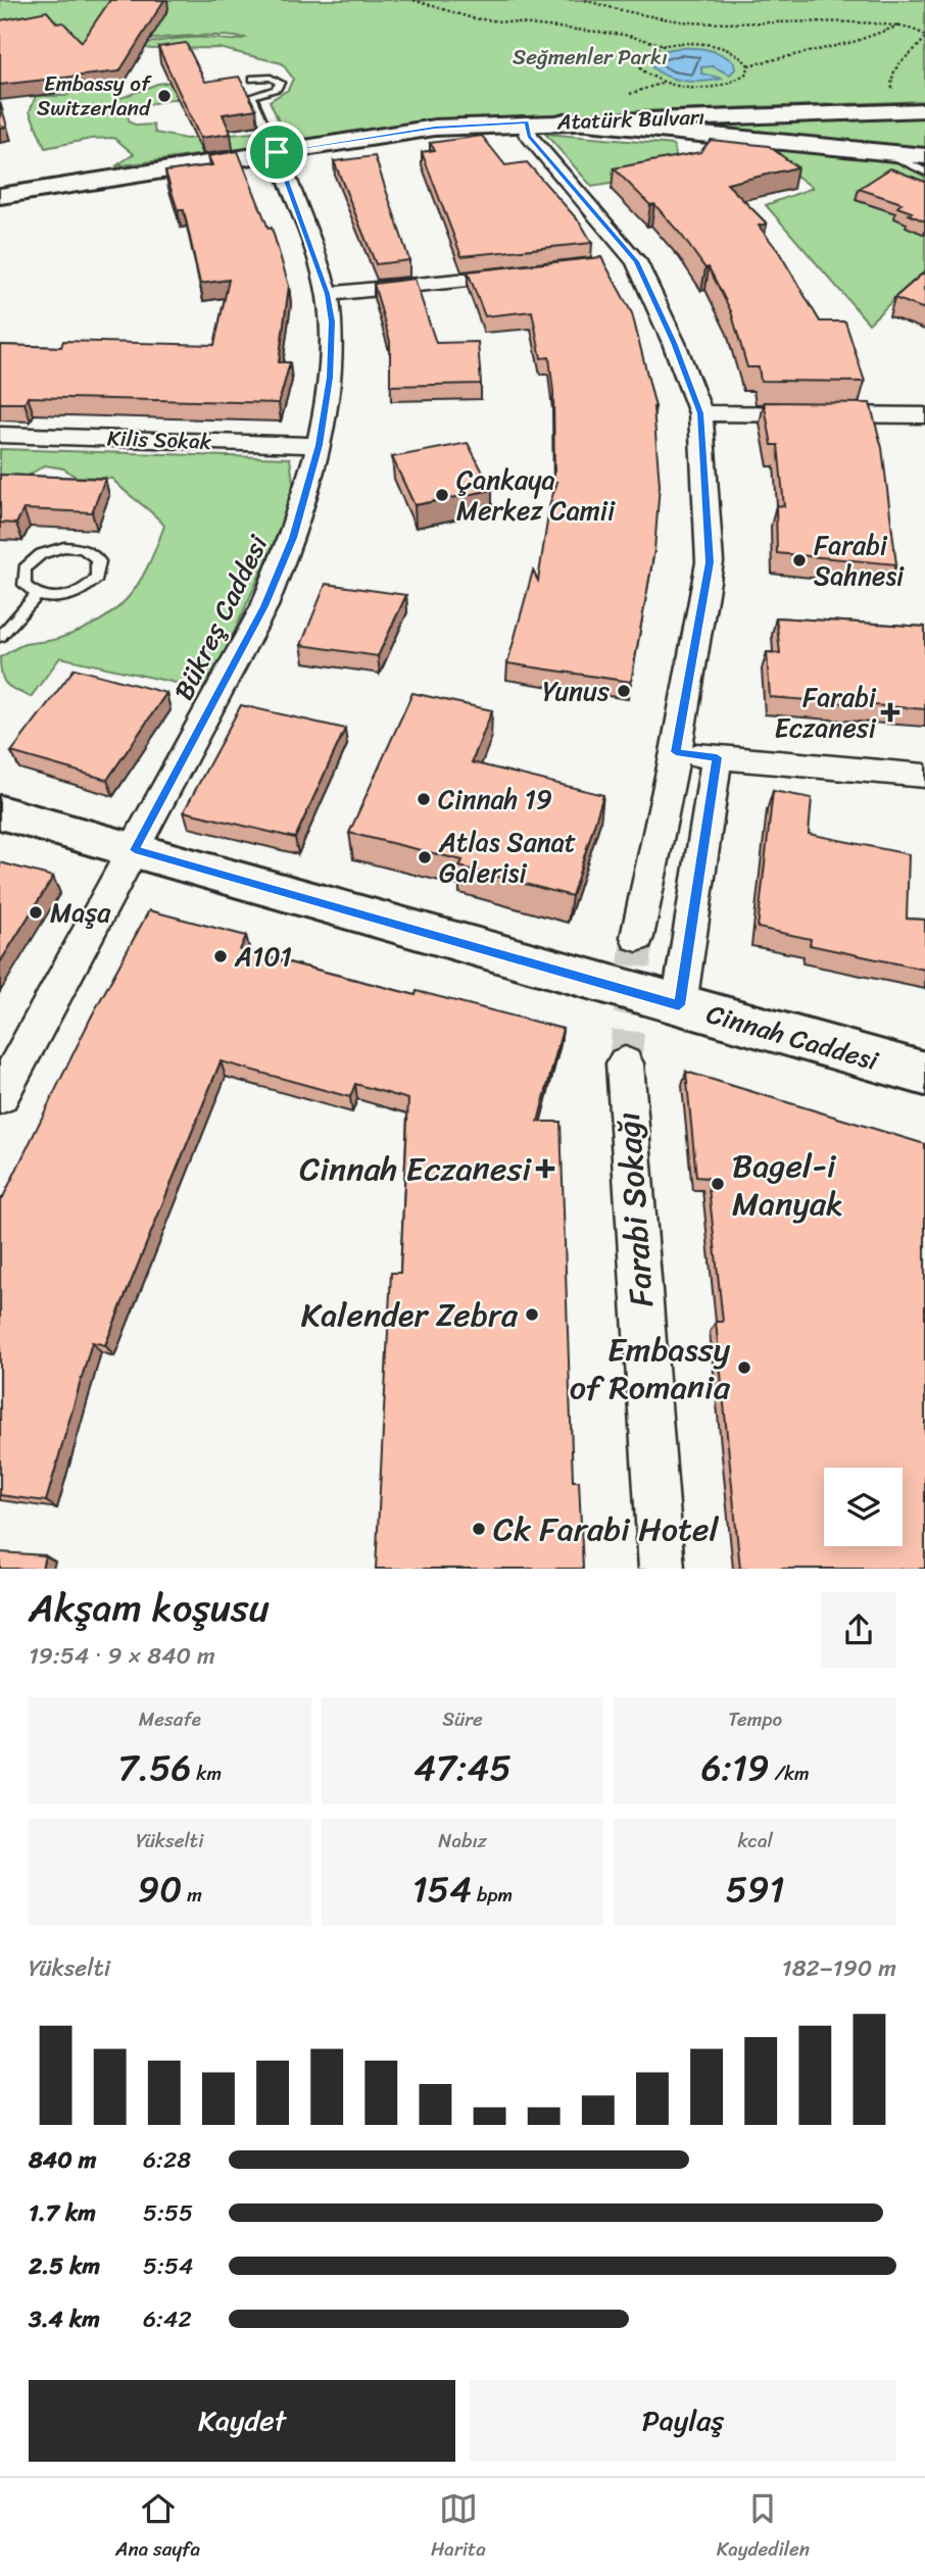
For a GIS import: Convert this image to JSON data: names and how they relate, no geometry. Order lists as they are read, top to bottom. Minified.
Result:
{"streets":{"main road":["Atatürk Bulvarı","Cinnah Caddesi"],"street":["Kilis Sokak","Bükreş Caddesi","Farabi Sokağı"]},"crossings":[["Atatürk Bulvarı","Bükreş Caddesi"],["Kilis Sokak","Bükreş Caddesi"],["Bükreş Caddesi","Cinnah Caddesi"]],"parks":["Seğmenler Parkı"],"places":{"other":["Embassy of Switzerland","Çankaya Merkez Camii","Farabi Sahnesi","Yunus","Cinnah 19","Atlas Sanat Galerisi","Maşa","A101","Bagel-i Manyak","Kalender Zebra","Embassy of Romania","Ck Farabi Hotel"],"health":["Farabi Eczanesi","Cinnah Eczanesi"]},"page":{"heading":["Akşam koşusu","19:54 · 9 × 840 m"],"stats":[["Mesafe","7.56 km"],["Süre","47:45"],["Tempo","6:19 /km"],["Yükselti","90 m"],["Nabız","154 bpm"],["kcal","591"]],"chart":["Yükselti","182–190 m"],"list":[{"name":"840 m","note":"6:28"},{"name":"1.7 km","note":"5:55"},{"name":"2.5 km","note":"5:54"},{"name":"3.4 km","note":"6:42"}],"buttons":["Kaydet","Paylaş"],"tabs":["Ana sayfa","Harita","Kaydedilen"]}}
